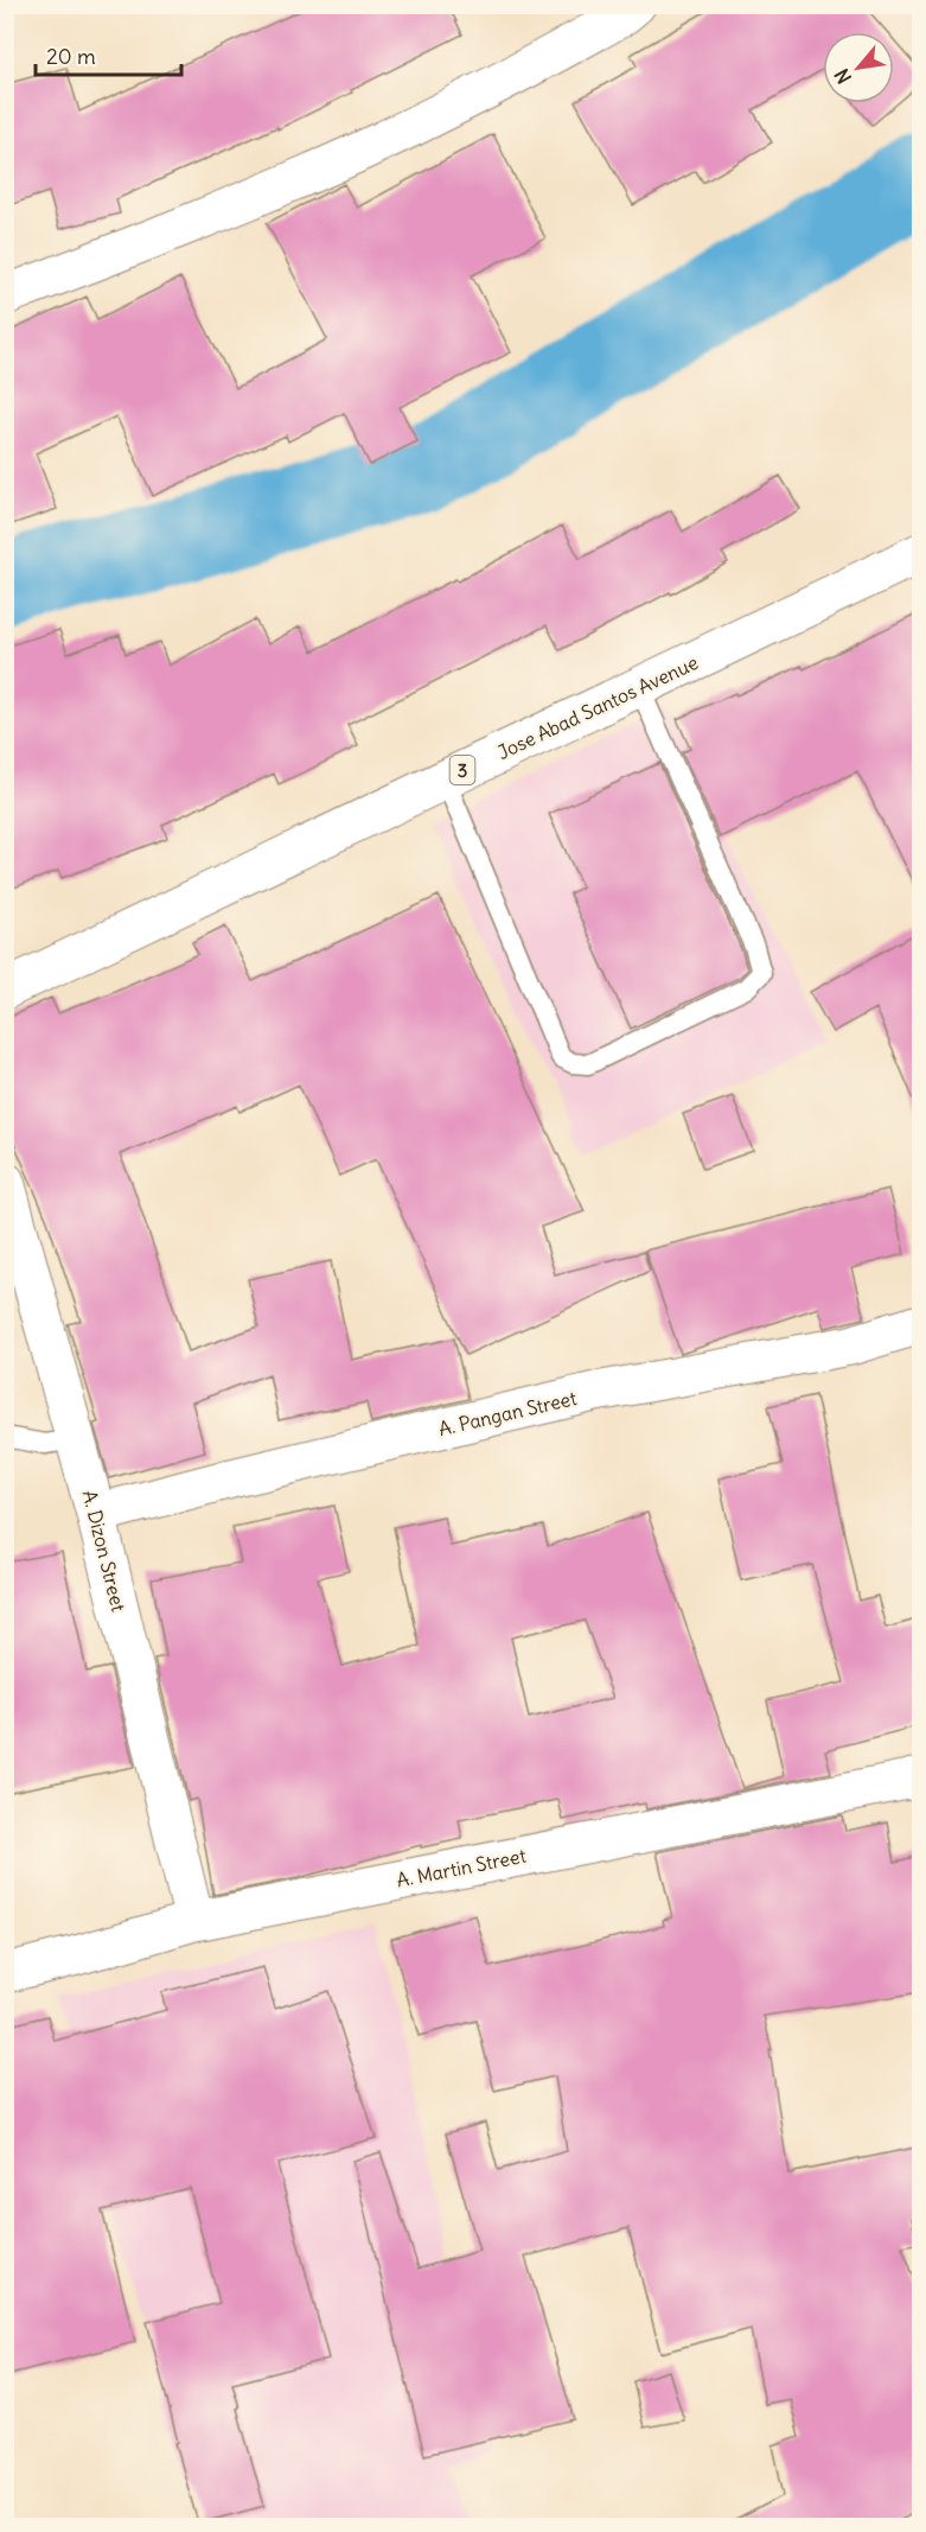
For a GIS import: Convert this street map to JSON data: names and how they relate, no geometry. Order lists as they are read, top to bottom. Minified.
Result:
{"streets":{"main road":["Jose Abad Santos Avenue","3","A. Pangan Street","A. Dizon Street","A. Martin Street"]},"crossings":[["A. Pangan Street","A. Dizon Street"],["A. Dizon Street","A. Martin Street"]],"scale_bar":"20 m","north":"bottom left"}
